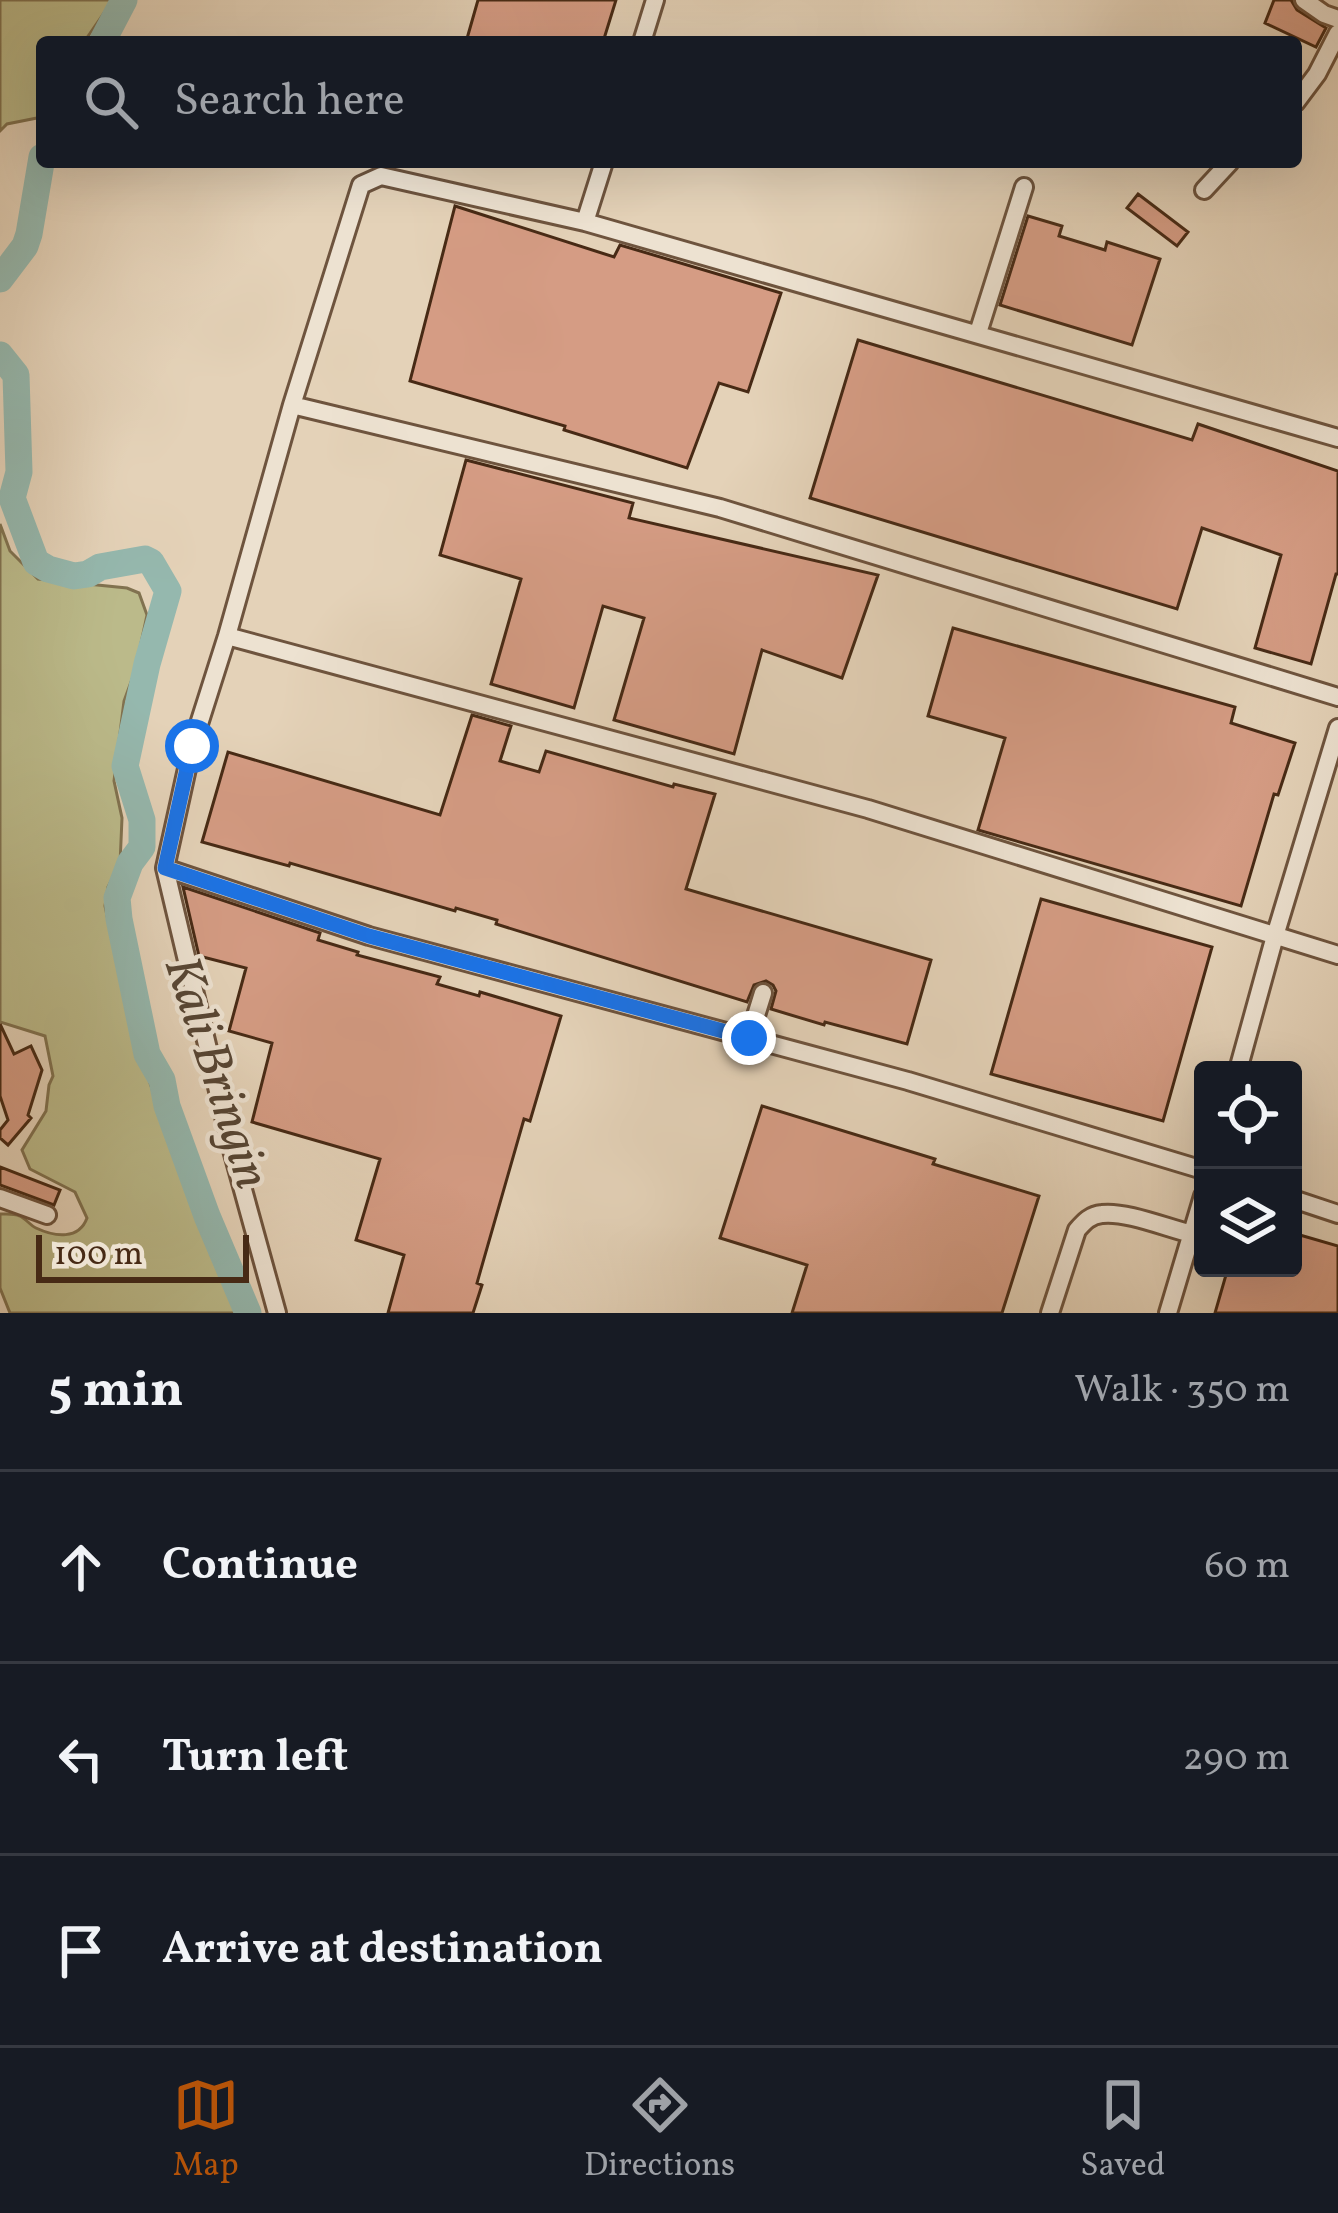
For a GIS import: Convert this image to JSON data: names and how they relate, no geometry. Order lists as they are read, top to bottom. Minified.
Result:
{"water":["Kali Bringin"],"scale_bar":"100 m","page":{"search":"Search here","scale":"100 m","heading":["5 min","Walk · 350 m"],"list":[["Continue","60 m"],["Turn left","290 m"],"Arrive at destination"],"nav":["Map","Directions","Saved"]}}
